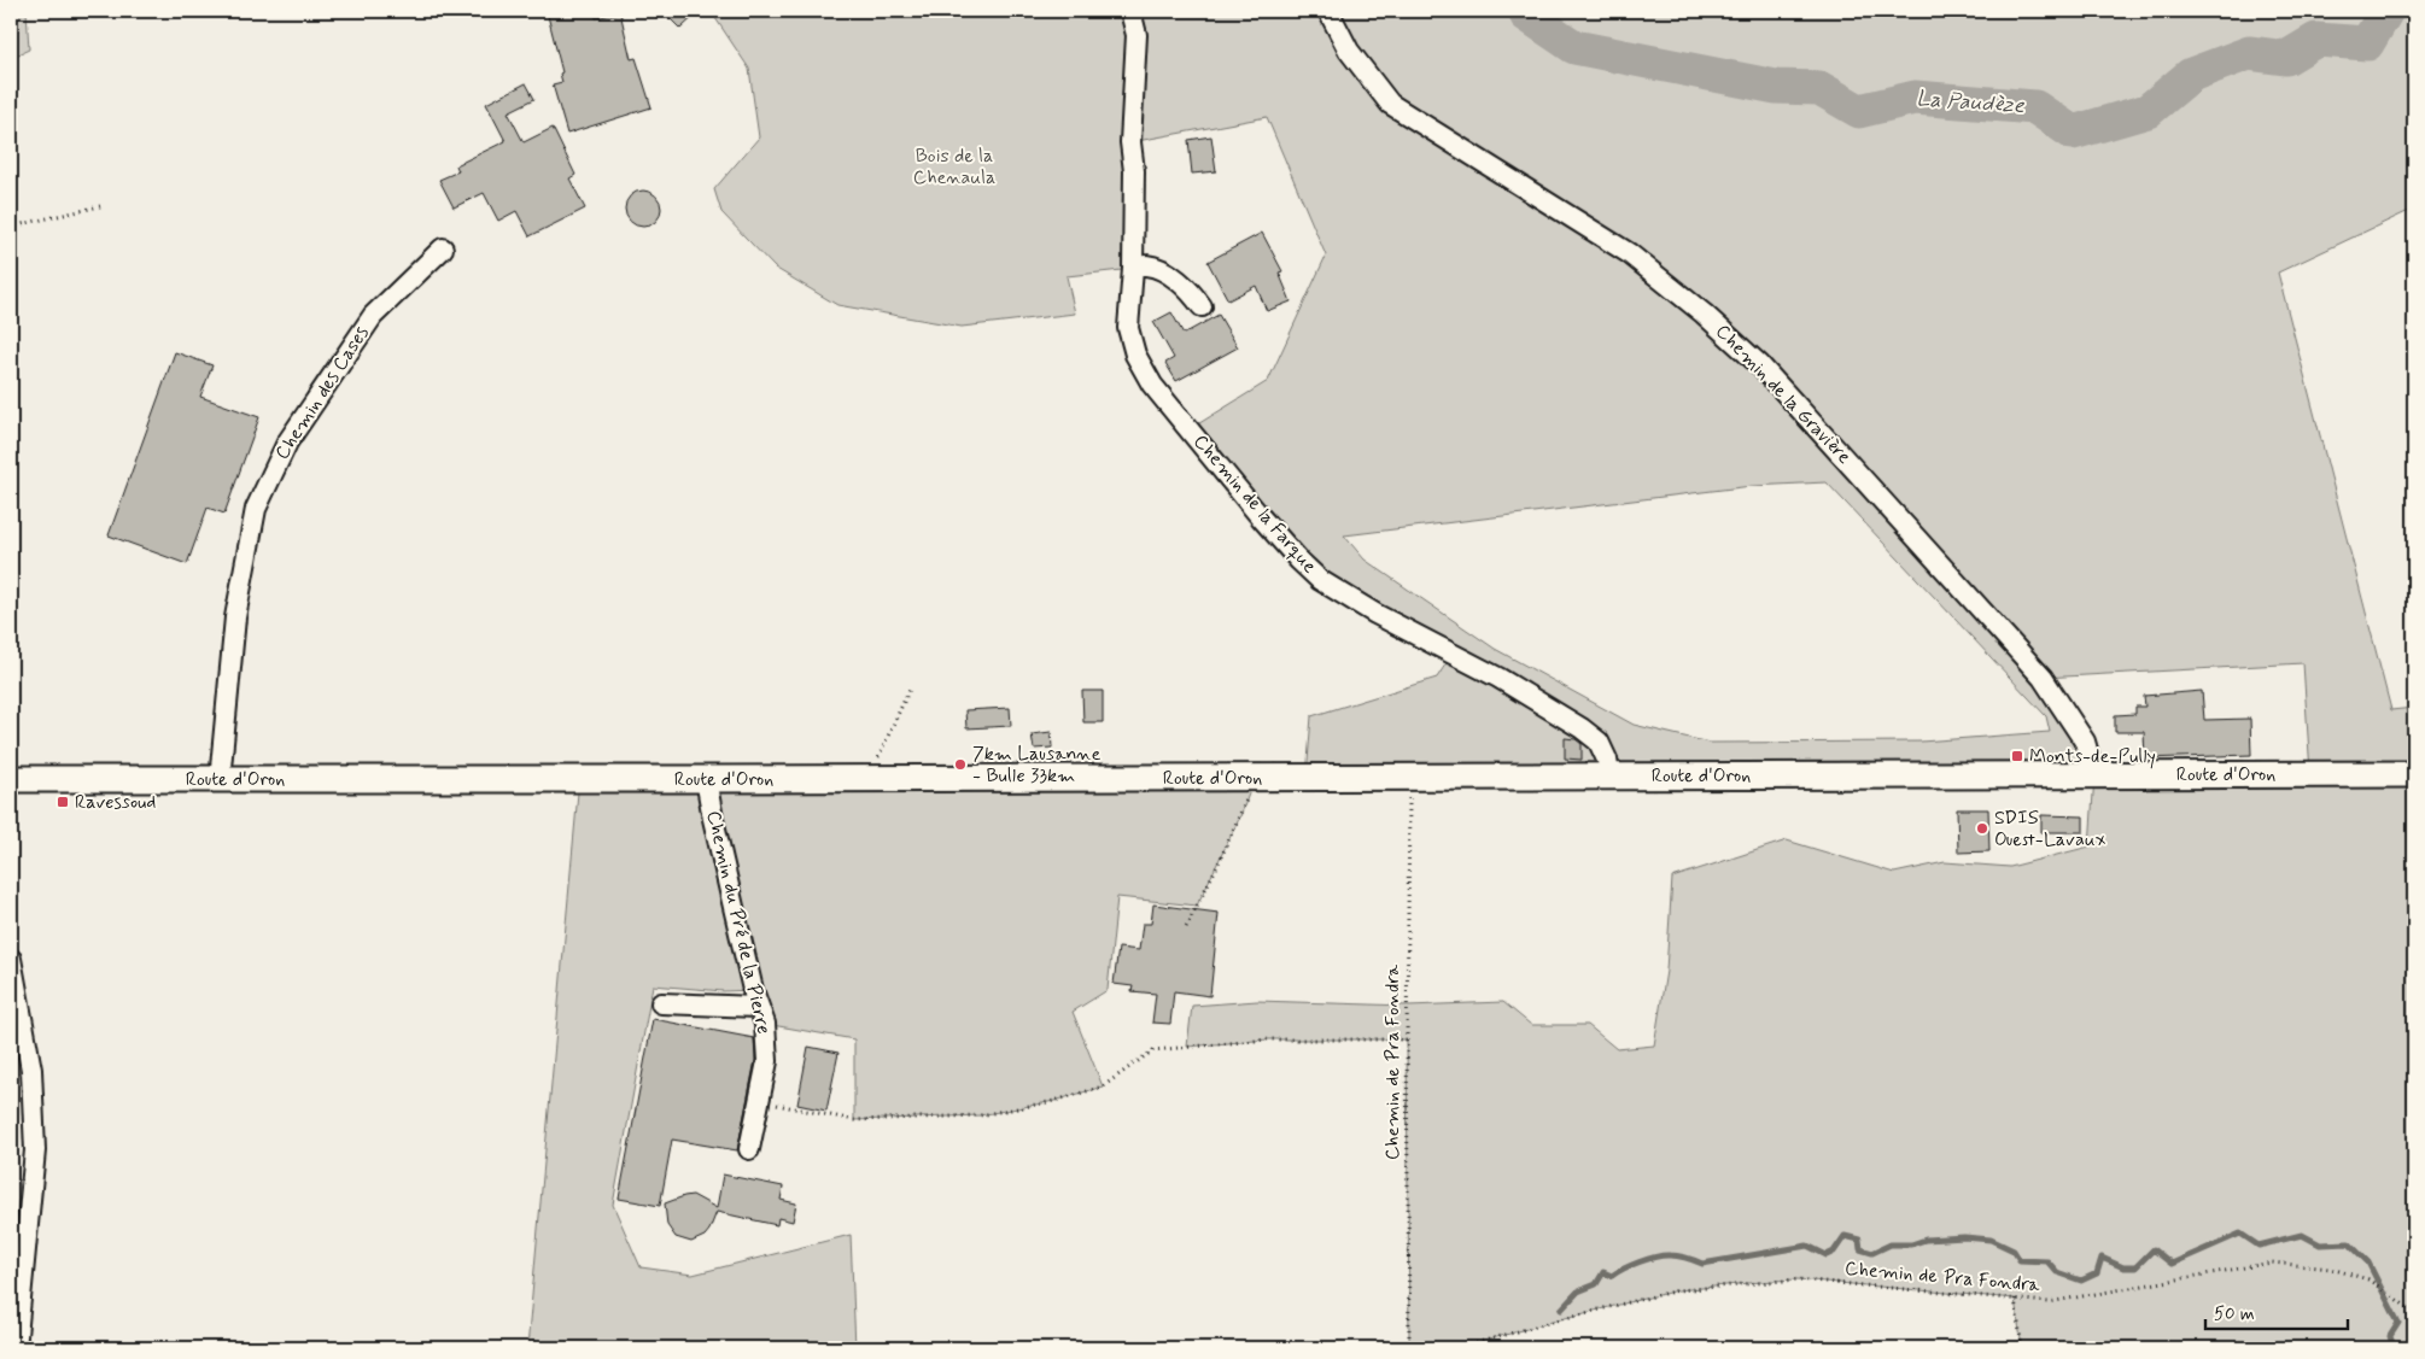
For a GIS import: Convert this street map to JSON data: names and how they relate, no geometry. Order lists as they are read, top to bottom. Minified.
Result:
{"streets":{"main road":["Route d'Oron"],"street":["Chemin des Cases","Chemin de la Gravière","Chemin de la Farque","Chemin du Pré de la Pierre"],"path":["Chemin de Pra Fondra"]},"crossings":[["Chemin des Cases","Route d'Oron"],["Chemin de la Gravière","Route d'Oron"],["Chemin de la Farque","Route d'Oron"],["Route d'Oron","Chemin du Pré de la Pierre"],["Route d'Oron","Chemin de Pra Fondra"]],"water":["La Paudèze"],"parks":["Bois de la Chenaula"],"places":{"transit":["Monts-de-Pully","Ravessoud"],"other":["7km Lausanne - Bulle 33km","SDIS Ouest-Lavaux"]},"scale_bar":"50 m"}
